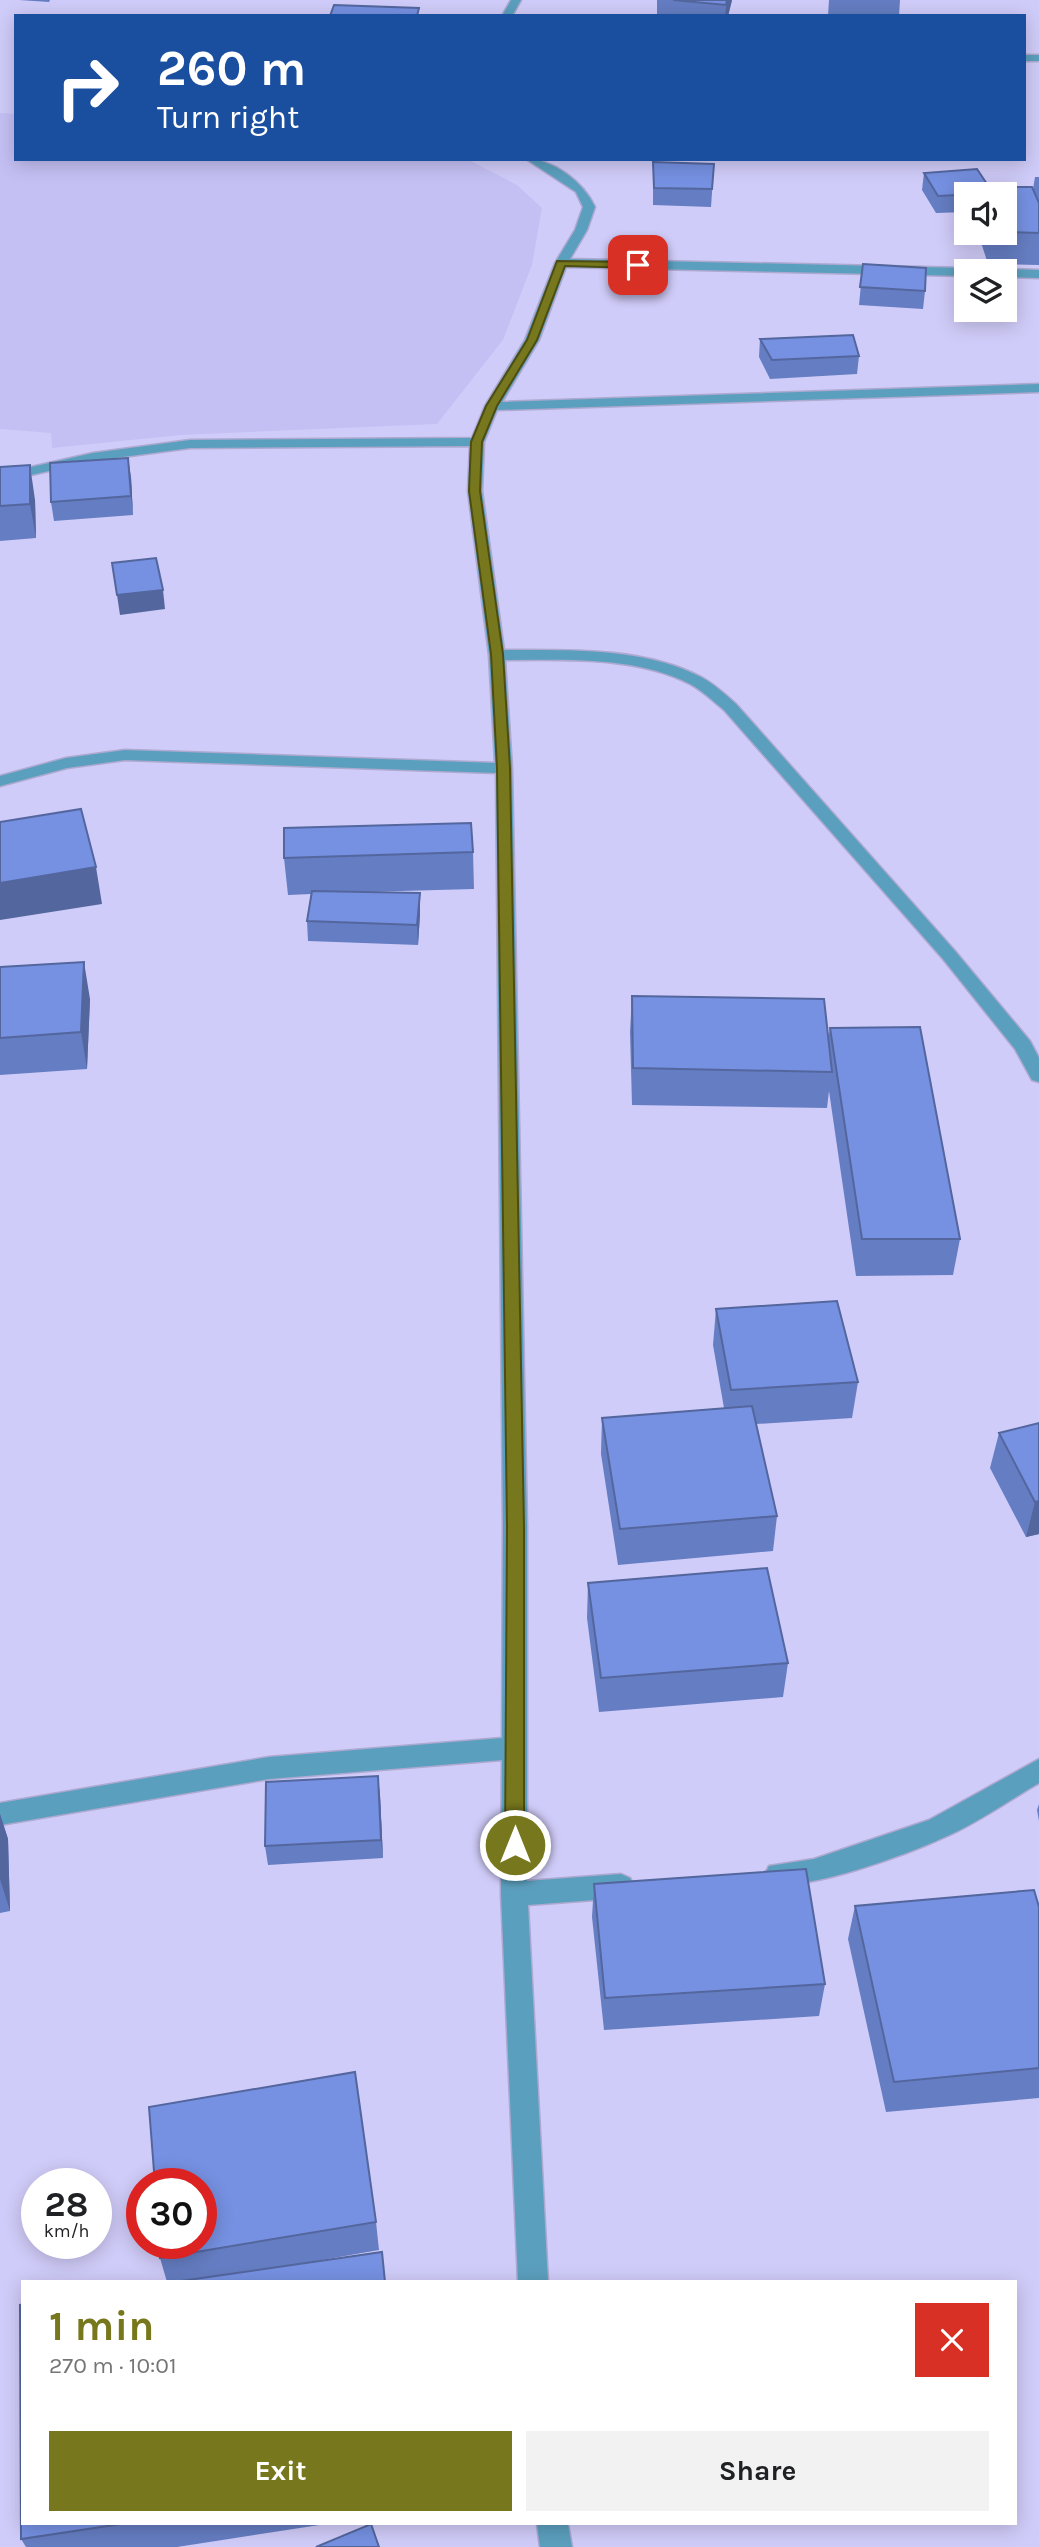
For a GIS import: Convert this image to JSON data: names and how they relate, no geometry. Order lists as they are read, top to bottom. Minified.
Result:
{"page":{"turn":["260 m","Turn right"],"speed":"28 km/h","limit":"30","heading":["1 min","270 m · 10:01"],"buttons":["Exit","Share"]}}
